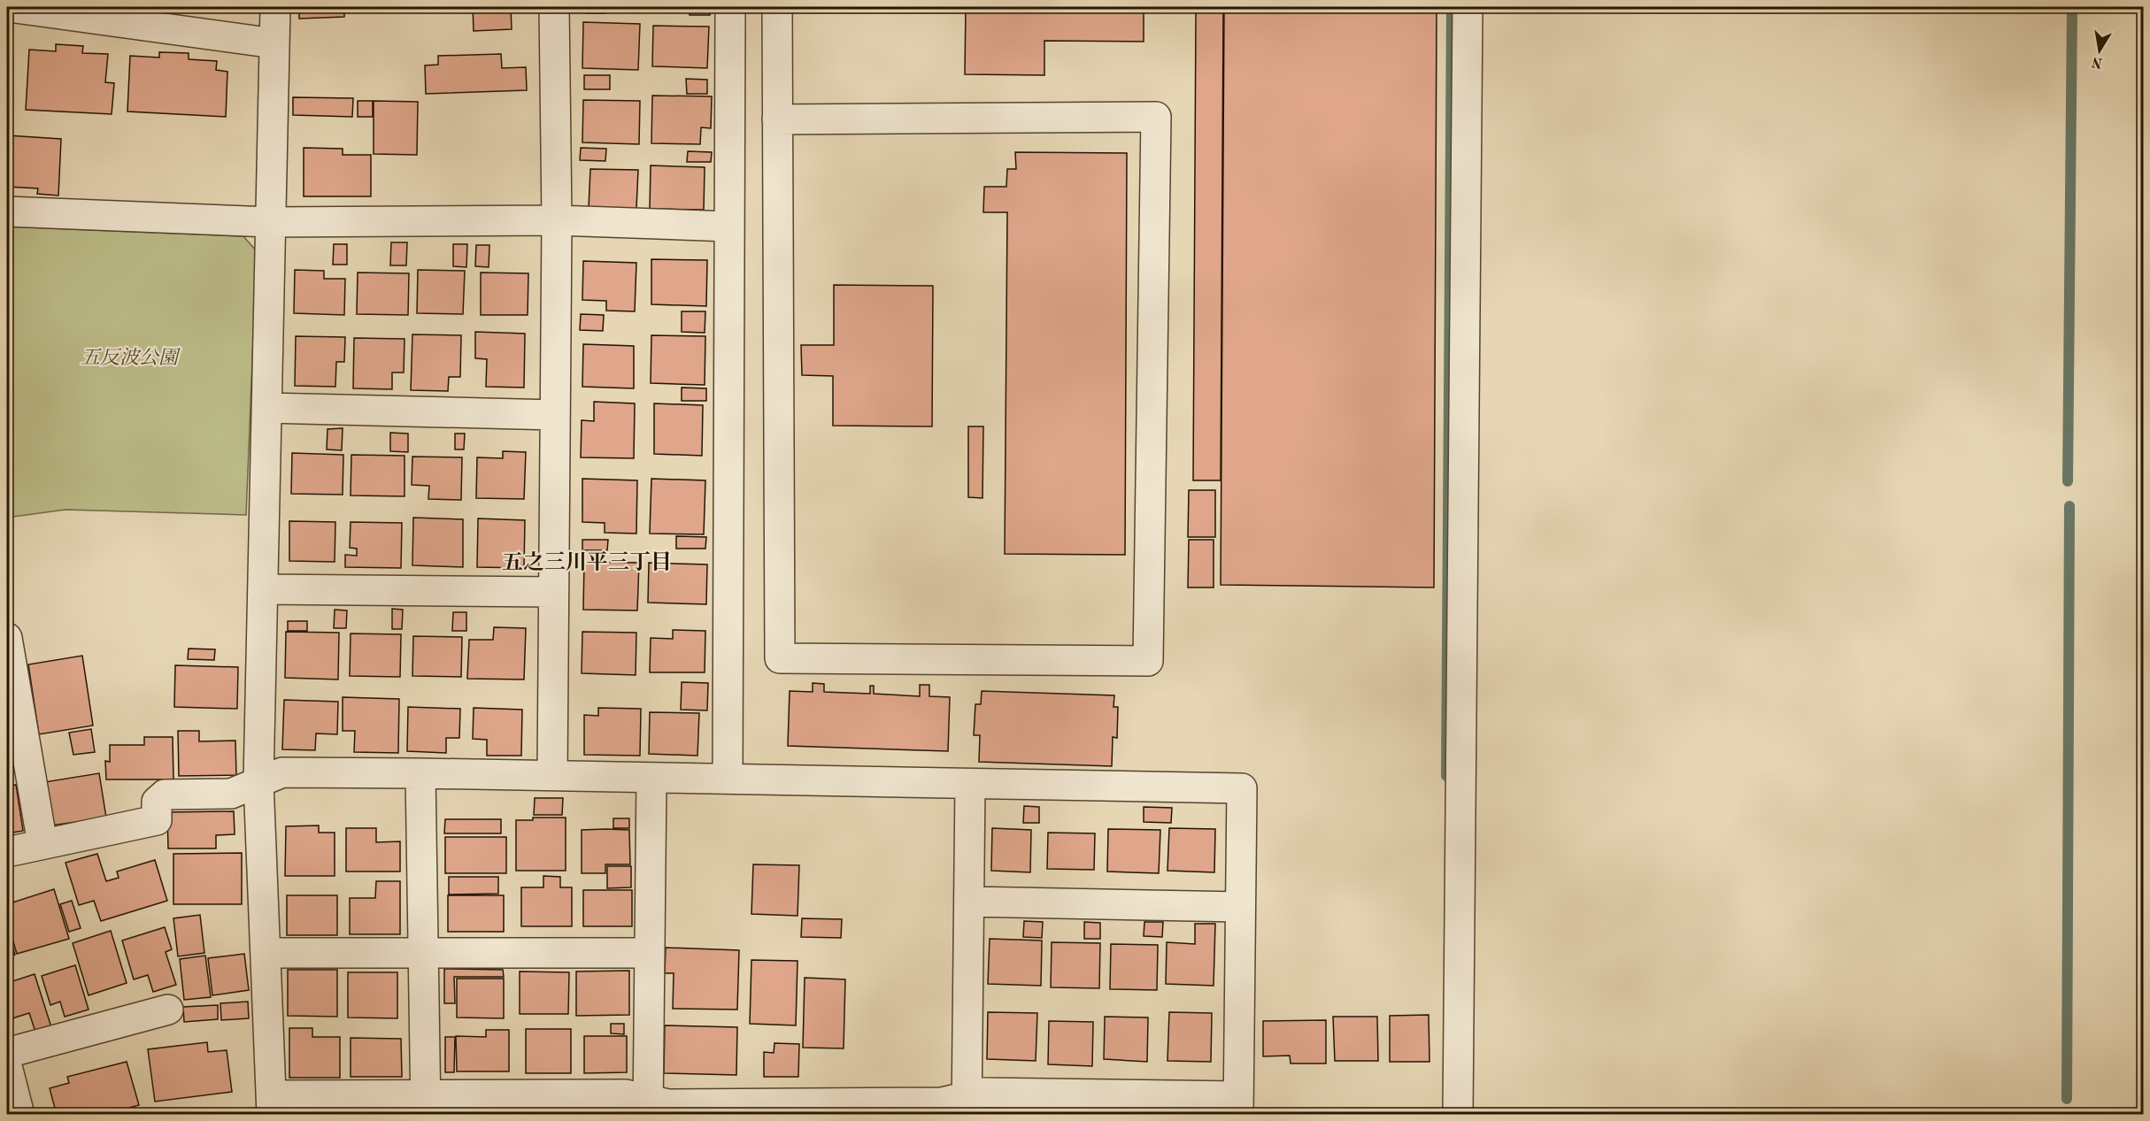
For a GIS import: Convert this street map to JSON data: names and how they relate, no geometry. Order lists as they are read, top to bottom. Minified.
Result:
{"districts":["五之三川平三丁目"],"parks":["五反波公園"],"north":"bottom"}
